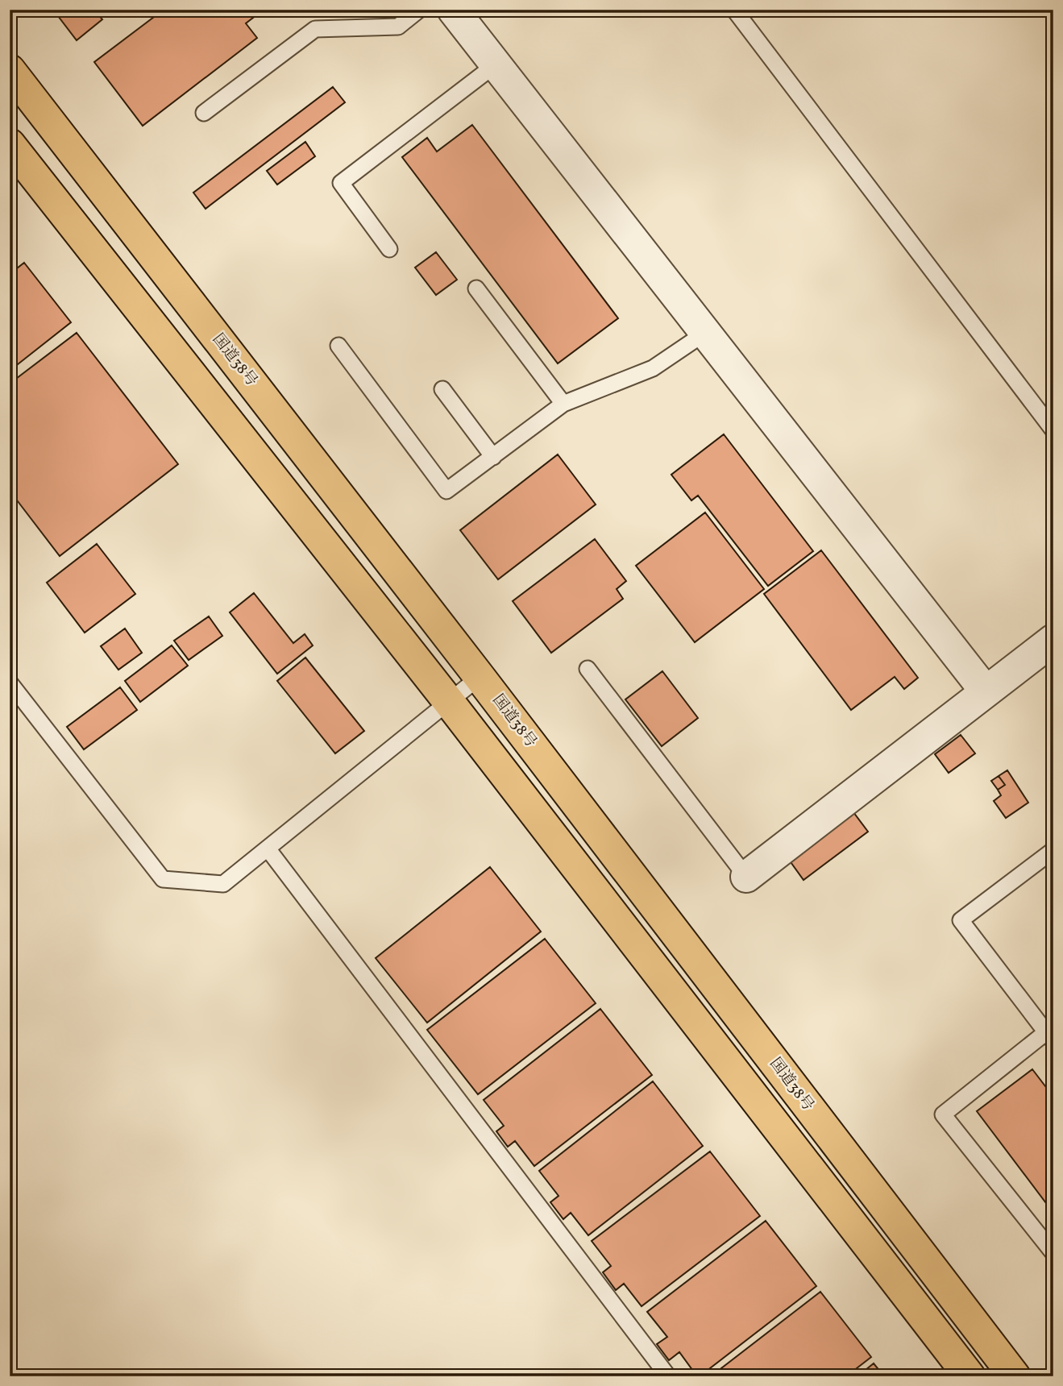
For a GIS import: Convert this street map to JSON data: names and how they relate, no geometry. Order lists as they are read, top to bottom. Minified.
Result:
{"streets":{"highway":["国道38号"]}}
